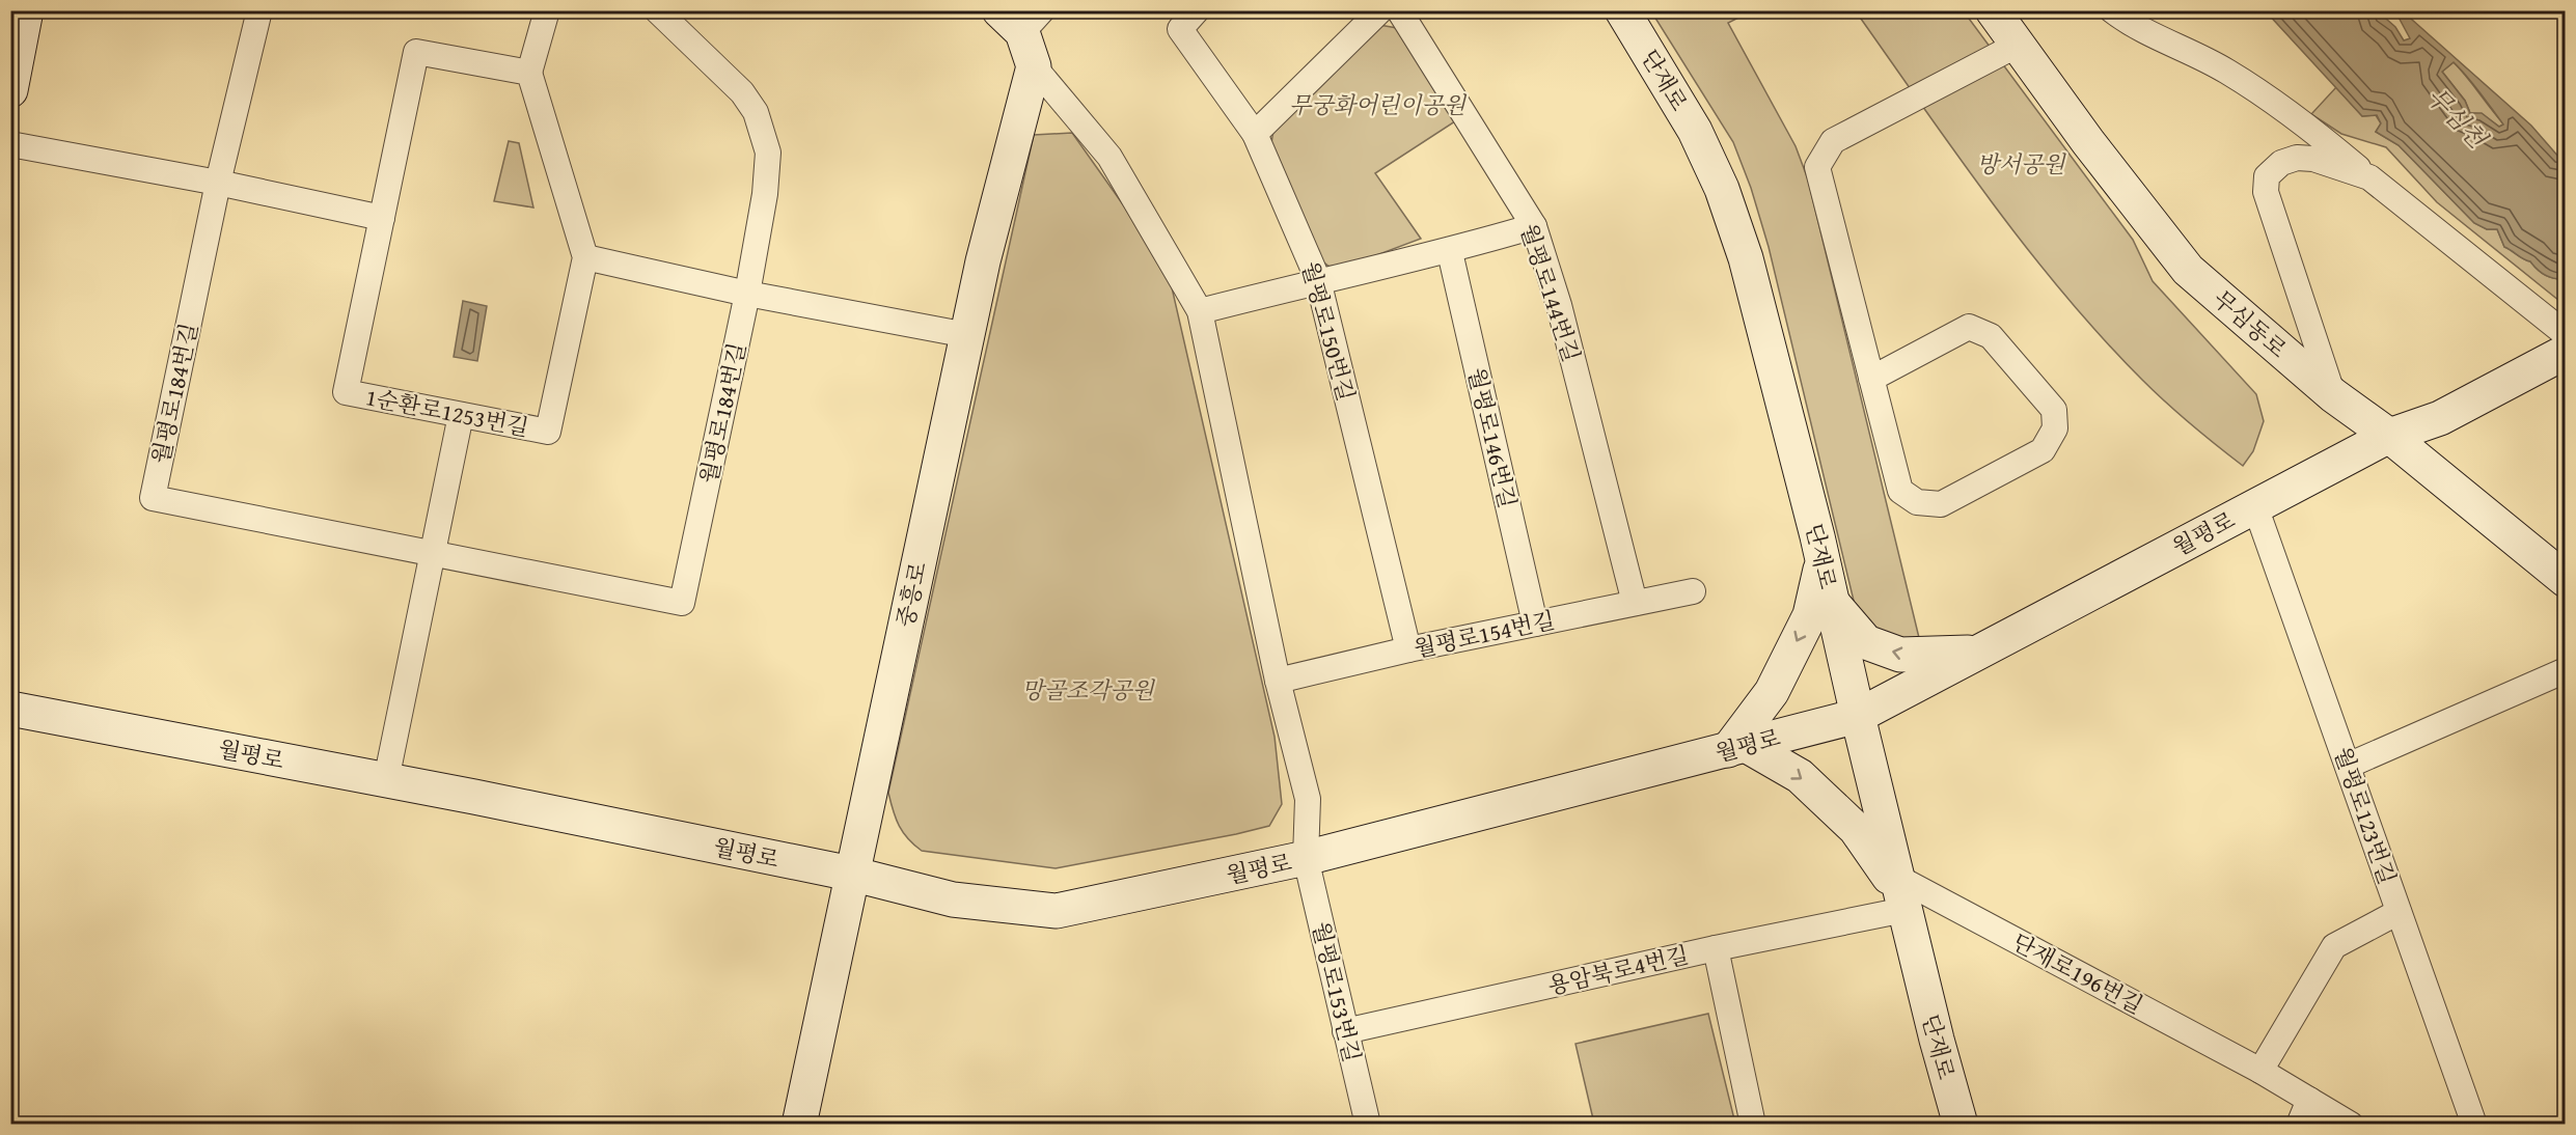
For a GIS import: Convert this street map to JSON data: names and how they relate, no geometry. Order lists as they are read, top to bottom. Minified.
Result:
{"streets":{"street":["단재로","월평로144번길","무심동로","월평로150번길","월평로184번길","1순환로1253번길","월평로146번길","월평로","중흥로","월평로154번길","월평로123번길","용암북로4번길","단재로196번길","월평로153번길"]},"crossings":[["단재로","월평로"],["단재로","단재로196번길"],["월평로144번길","월평로154번길"],["무심동로","월평로"],["월평로150번길","월평로154번길"],["월평로146번길","월평로154번길"],["월평로","중흥로"],["월평로","월평로123번길"],["월평로","월평로153번길"],["중흥로","월평로153번길"],["월평로154번길","월평로153번길"],["용암북로4번길","월평로153번길"]],"water":["무심천"],"parks":["무궁화어린이공원","방서공원","망골조각공원"]}
